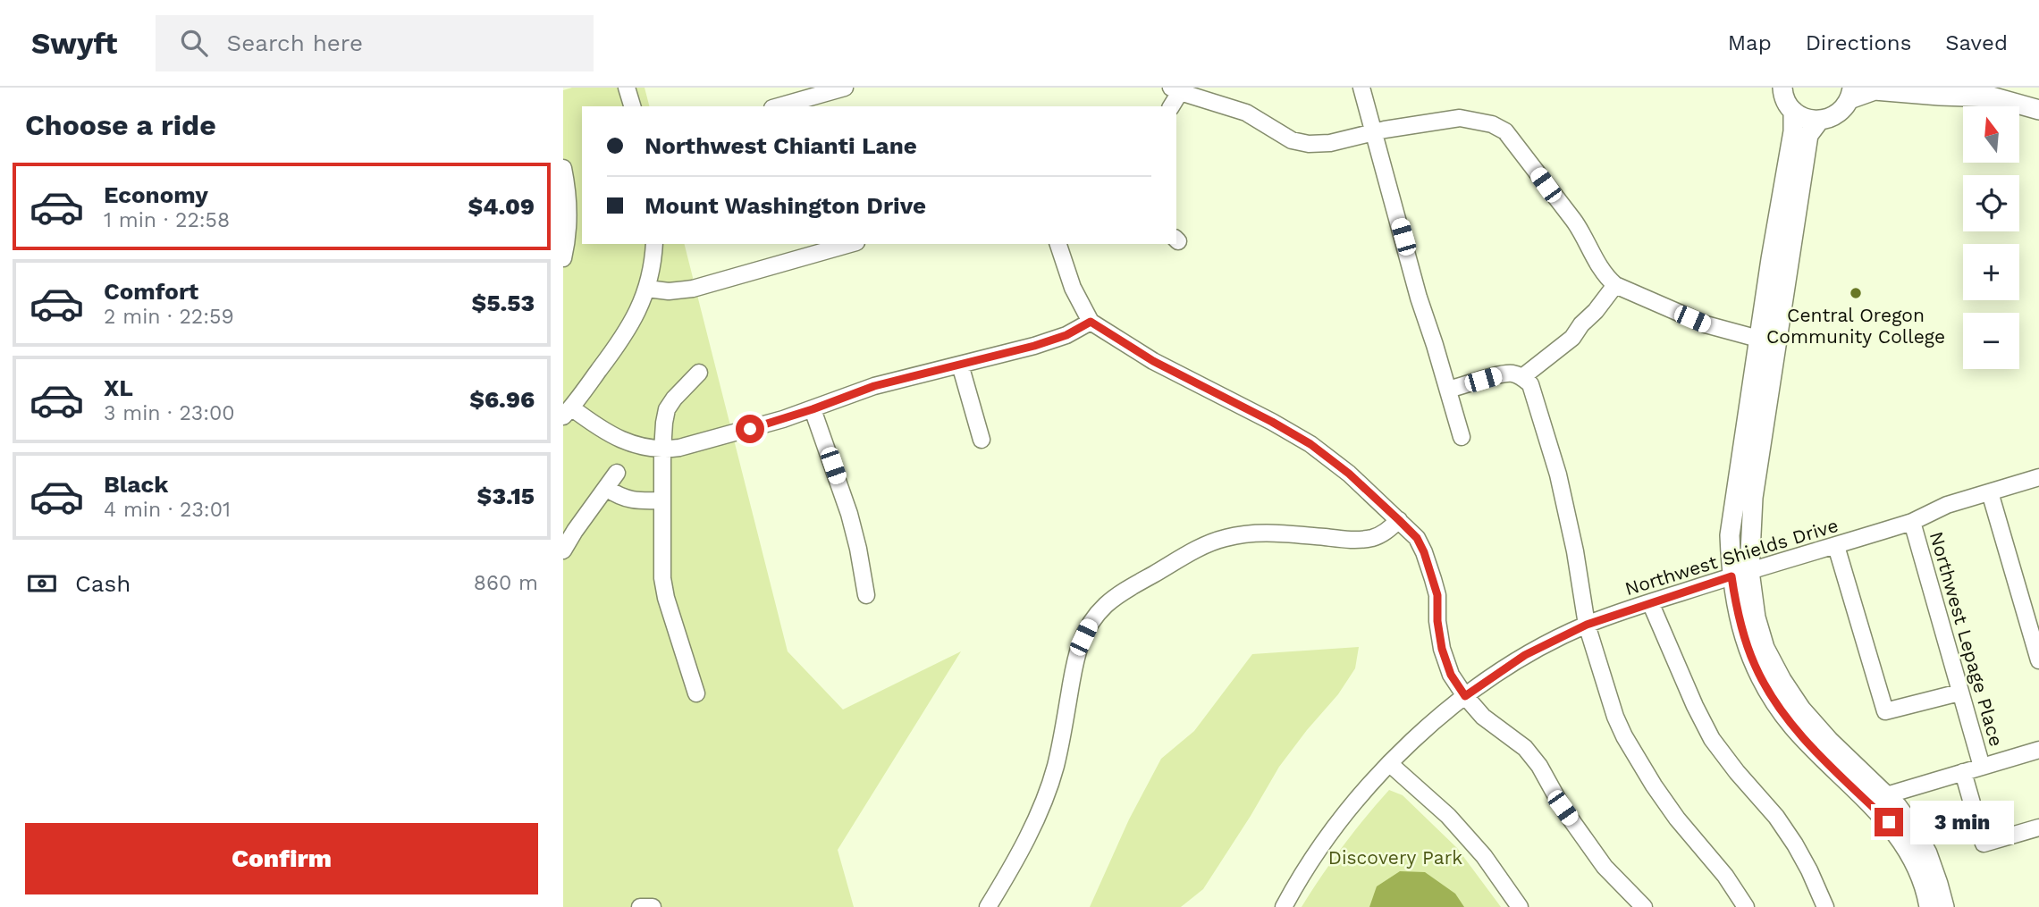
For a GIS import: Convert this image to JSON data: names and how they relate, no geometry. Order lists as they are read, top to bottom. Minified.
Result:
{"streets":{"street":["Northwest Shields Drive","Northwest Lepage Place"]},"crossings":[["Northwest Shields Drive","Northwest Lepage Place"]],"parks":["Discovery Park"],"places":["Central Oregon Community College"],"north":"top","page":{"header":"Swyft","search":"Search here","nav":["Map","Directions","Saved"],"heading":"Choose a ride","map_buttons":["+","−"],"banner":["Northwest Chianti Lane","Mount Washington Drive"],"list":[{"name":"Economy","note":"1 min · 22:58","value":"$4.09"},{"name":"Comfort","note":"2 min · 22:59","value":"$5.53"},{"name":"XL","note":"3 min · 23:00","value":"$6.96"},{"name":"Black","note":"4 min · 23:01","value":"$3.15"}],"pay":["Cash","860 m"],"bubble":"3 min","buttons":"Confirm"}}
